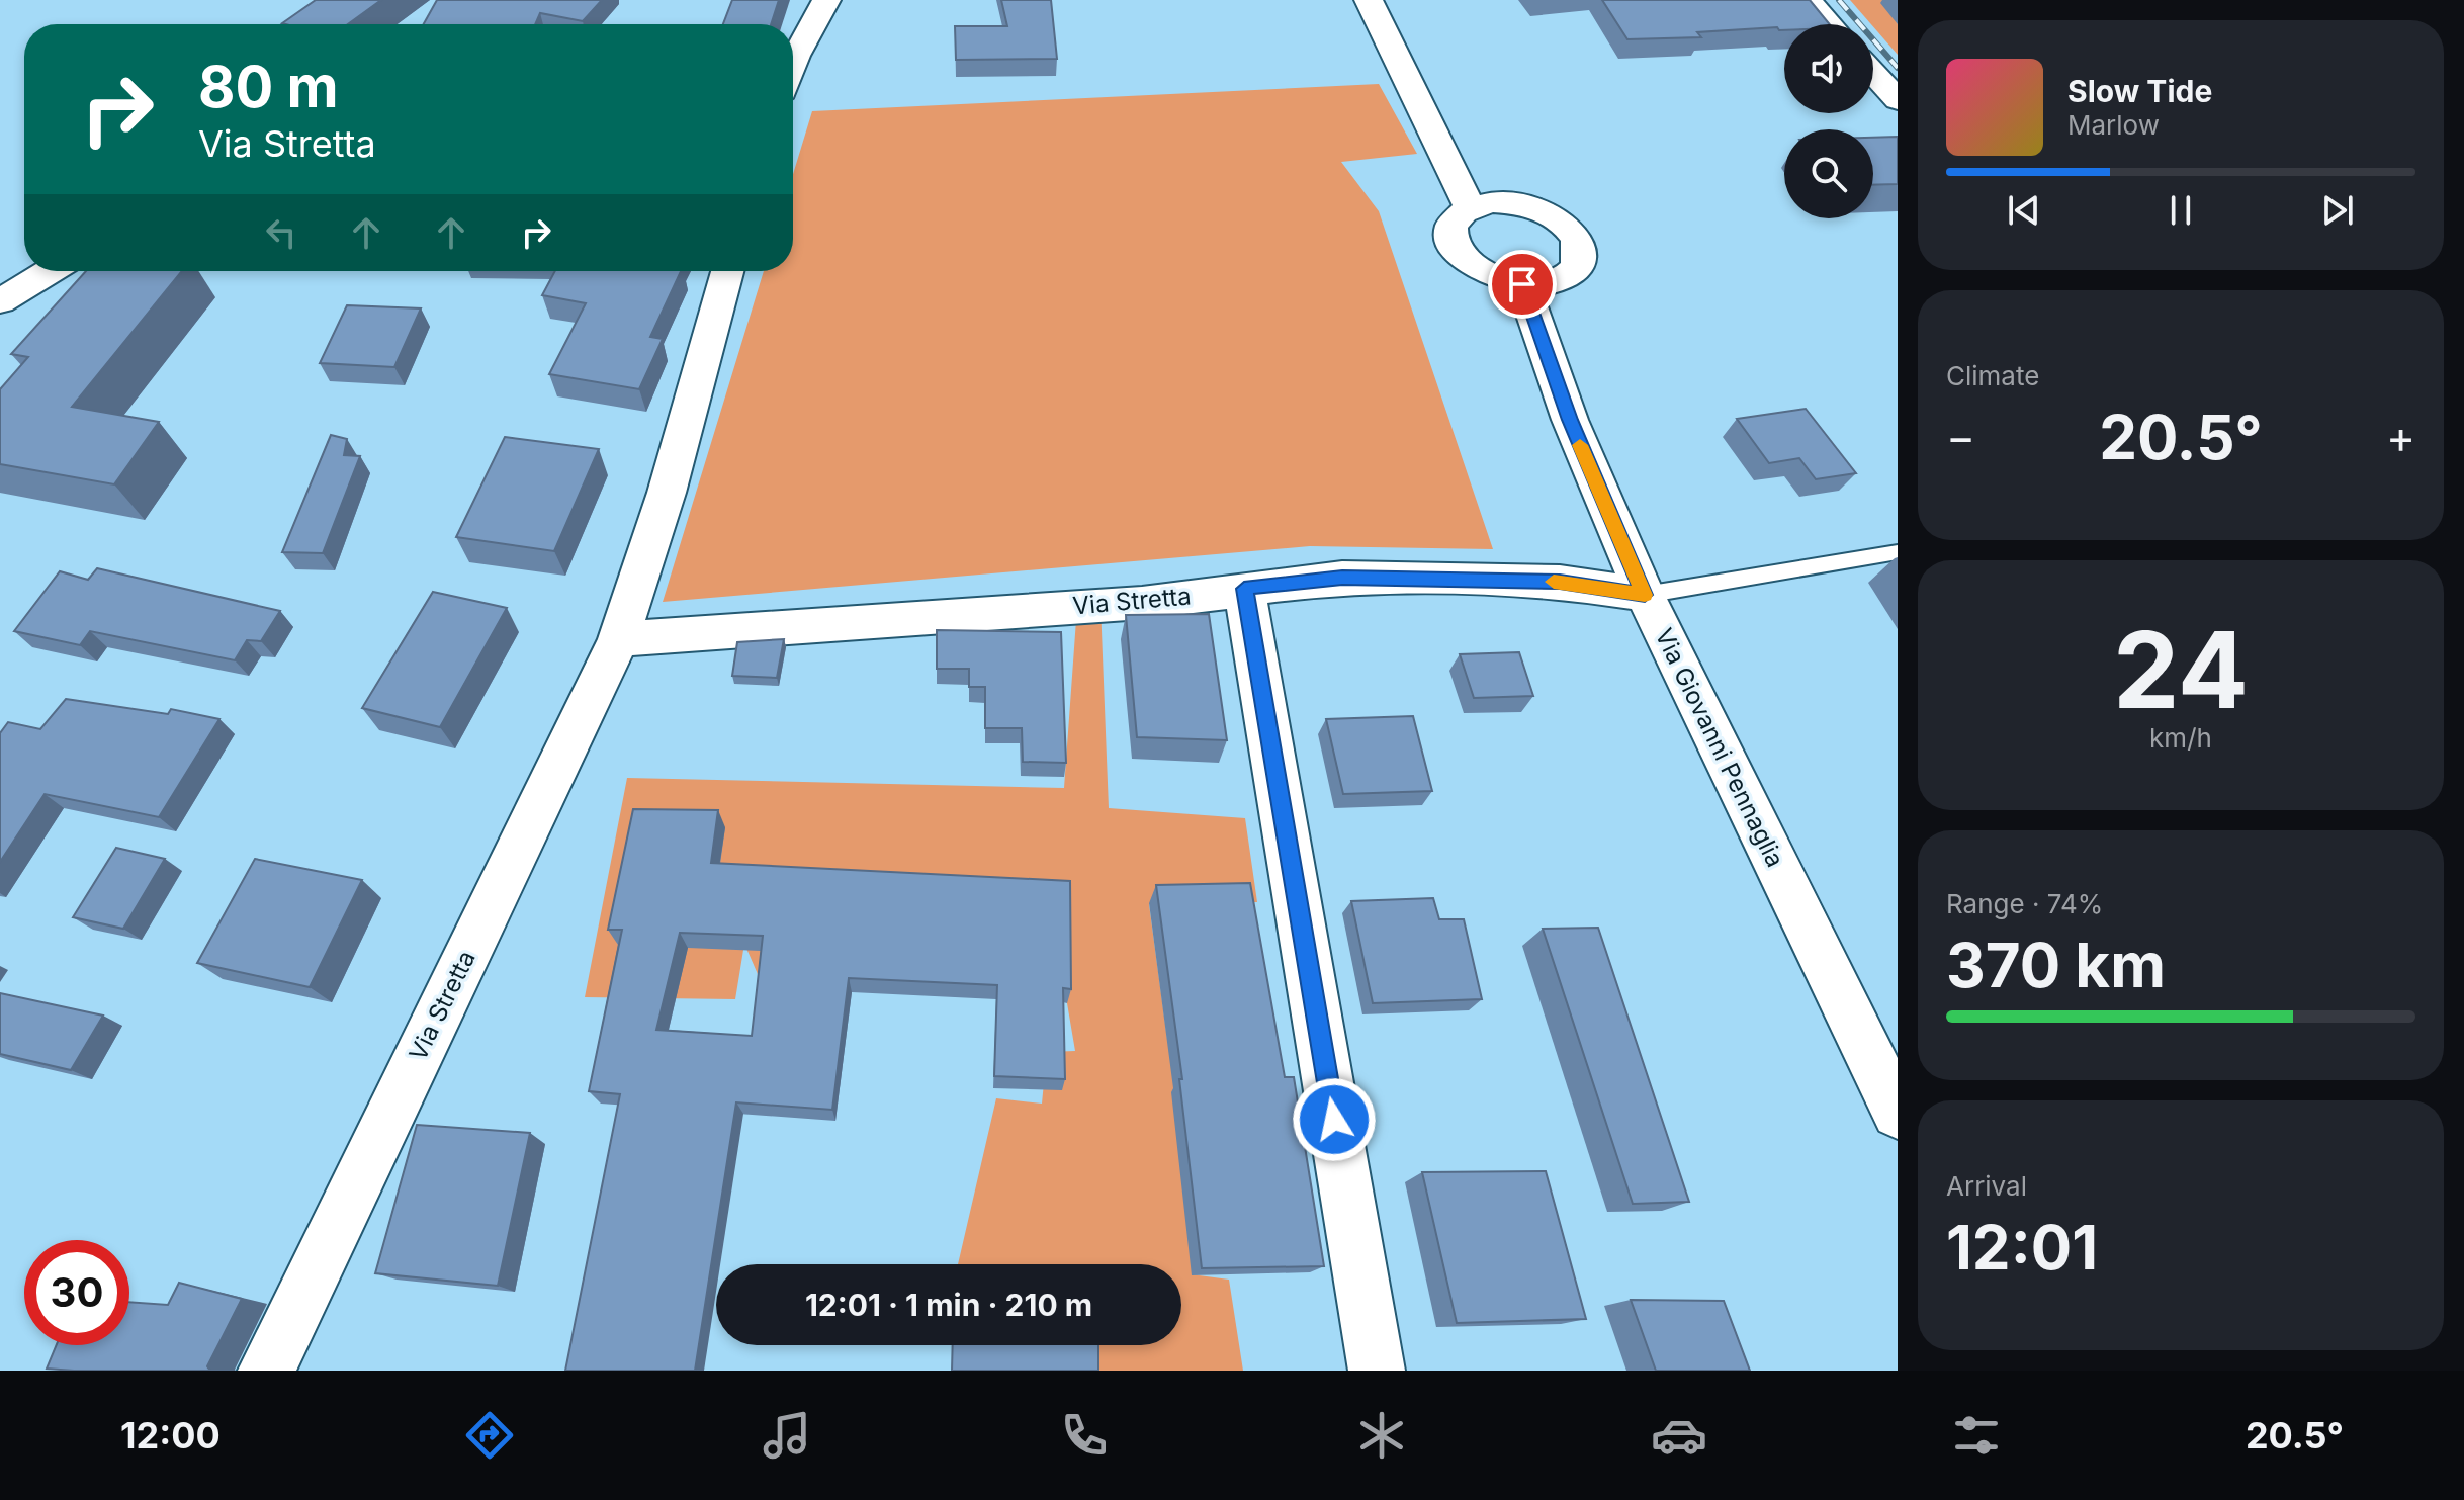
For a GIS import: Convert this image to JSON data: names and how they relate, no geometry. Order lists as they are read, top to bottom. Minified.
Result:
{"streets":{"street":["Via Stretta","Via Giovanni Pennaglia"]},"crossings":[["Via Stretta","Via Giovanni Pennaglia"]],"page":{"turn":["80 m","Via Stretta"],"song":["Slow Tide","Marlow"],"tile":["Climate",["24","km/h"],["Range · 74%","370 km"],["Arrival","12:01"]],"heat":["−","20.5°","+"],"limit":"30","trip":"12:01 · 1 min · 210 m","tabs":["12:00","20.5°"]}}
